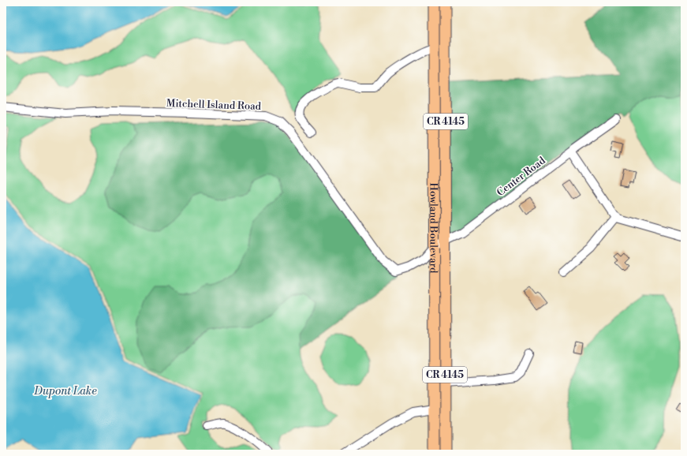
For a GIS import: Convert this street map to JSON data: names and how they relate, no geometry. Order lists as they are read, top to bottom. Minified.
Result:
{"streets":{"main road":["CR 4145","Howland Boulevard"],"street":["Mitchell Island Road","Center Road"]},"crossings":[["Mitchell Island Road","Center Road"],["Mitchell Island Road","Howland Boulevard"],["Center Road","Howland Boulevard"]],"water":["Dupont Lake"]}
